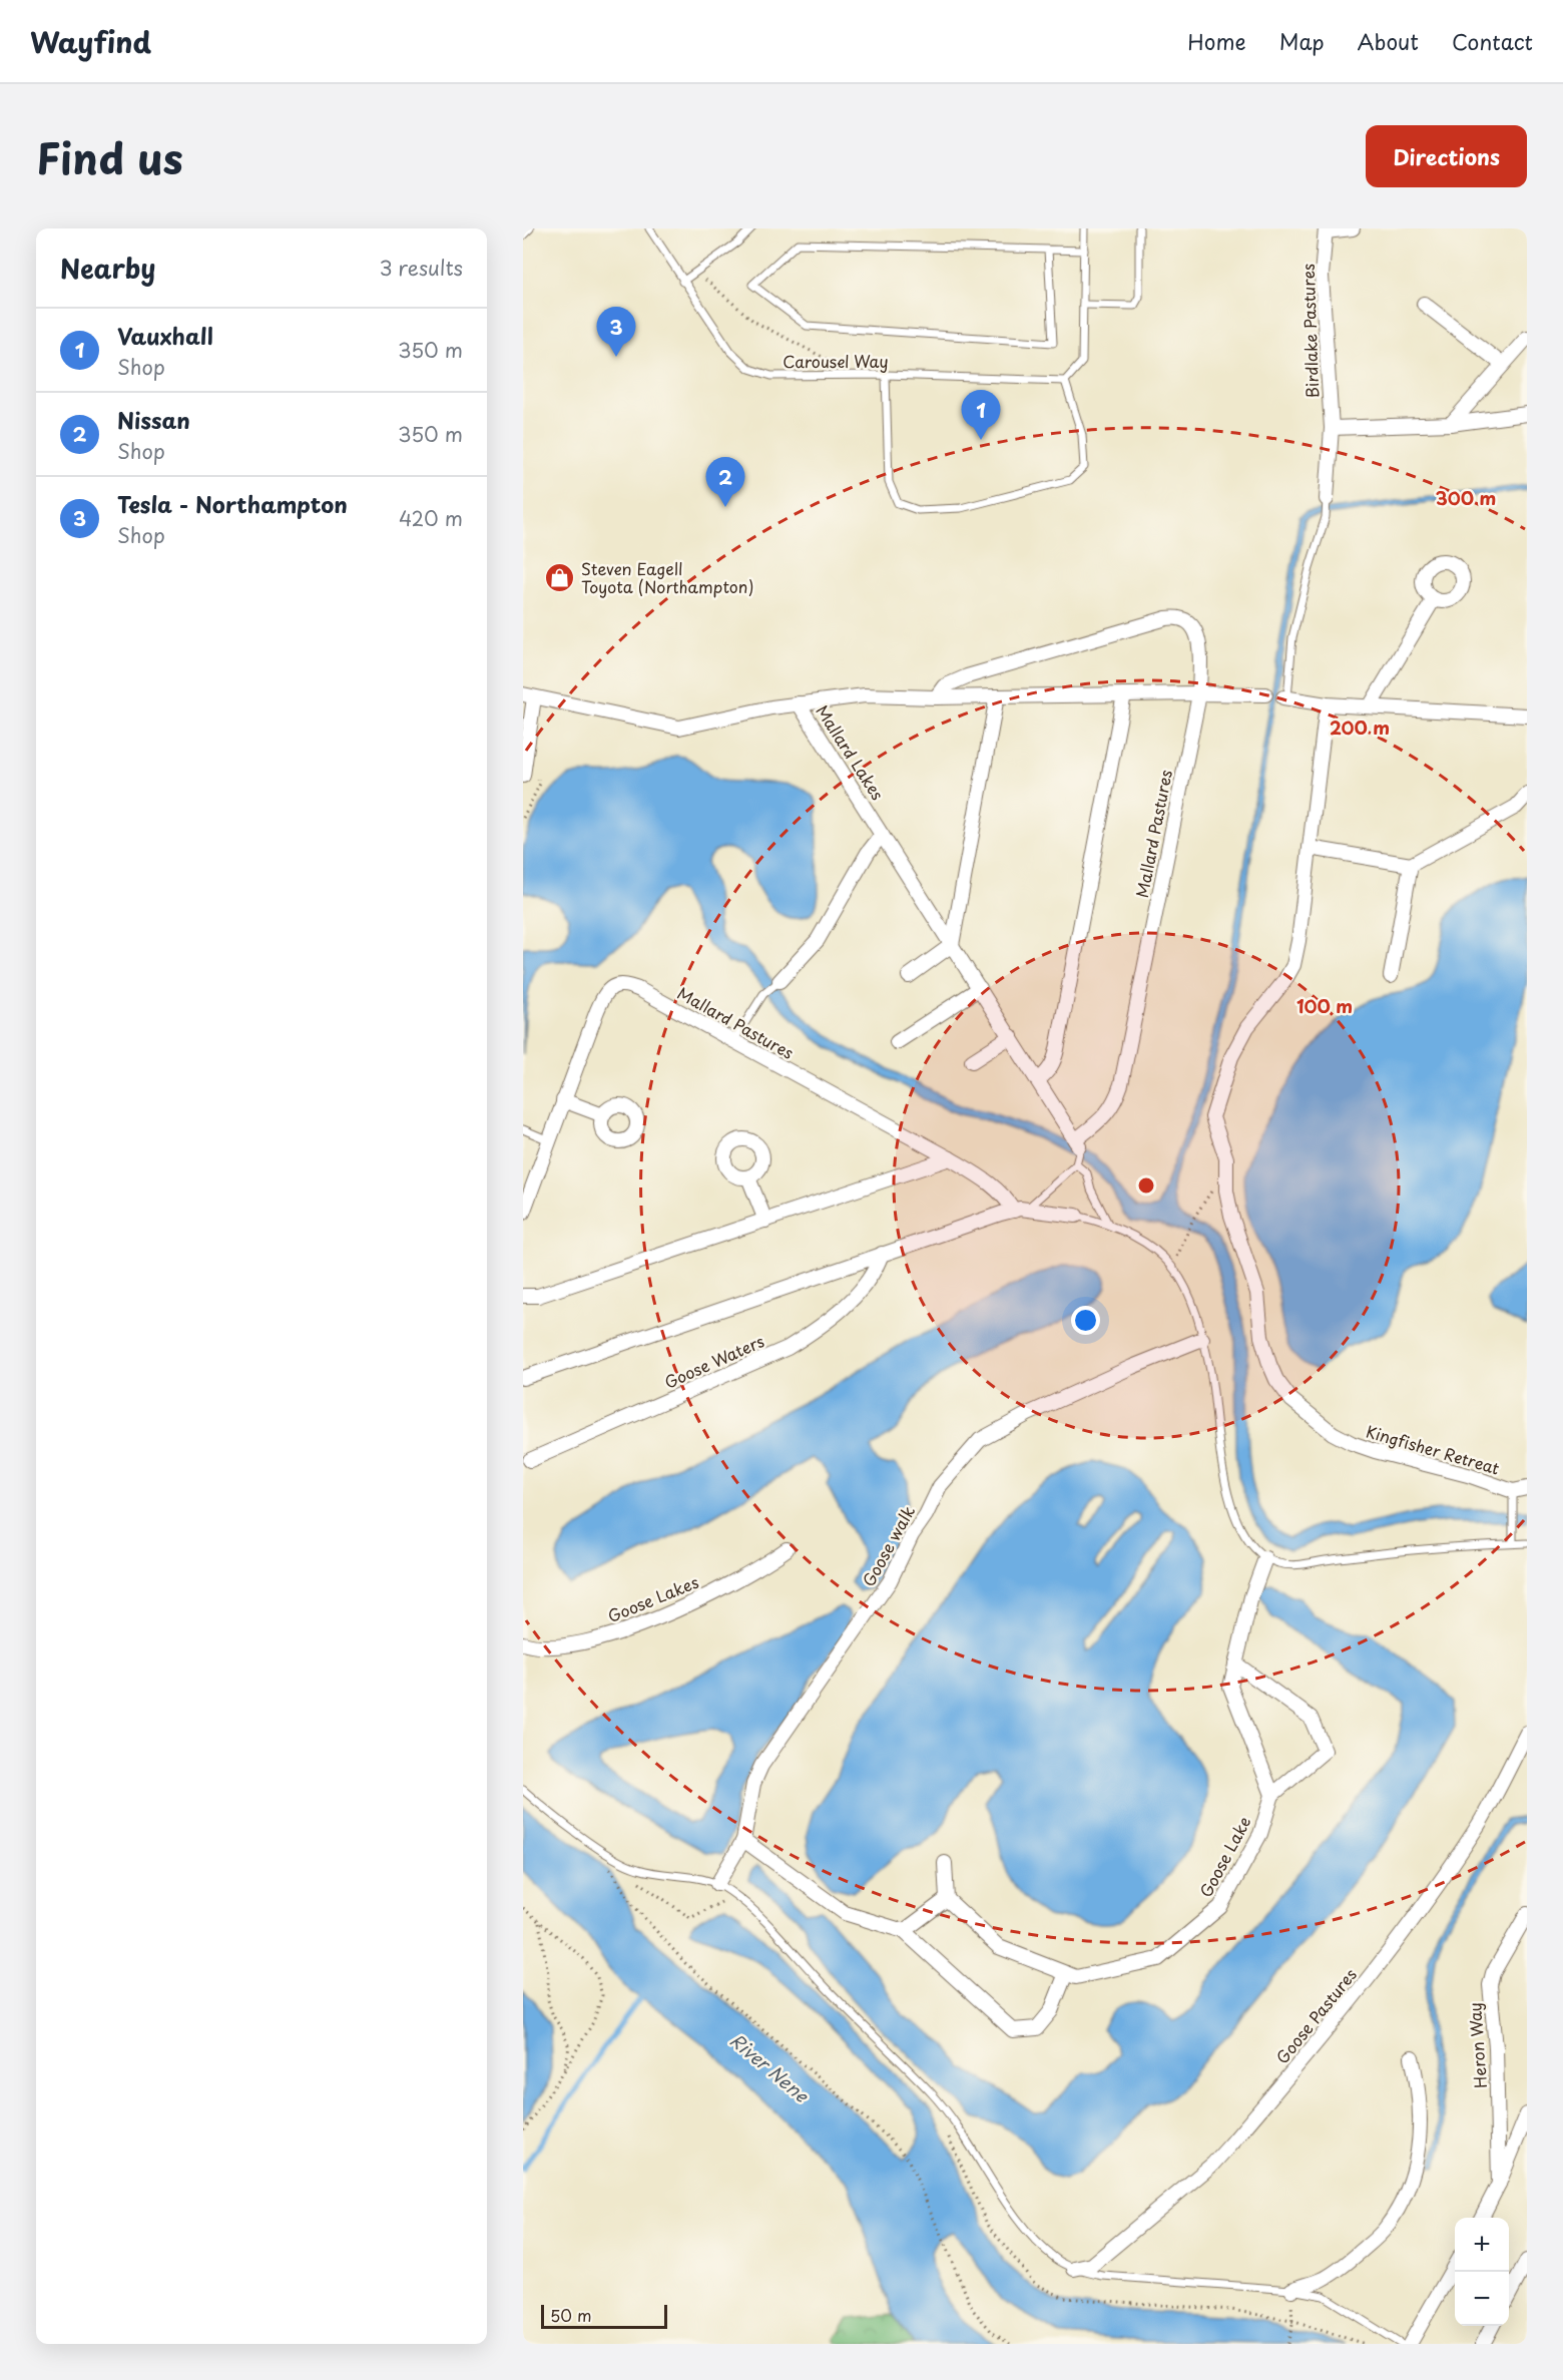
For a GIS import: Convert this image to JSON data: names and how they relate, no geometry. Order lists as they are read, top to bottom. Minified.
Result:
{"streets":{"street":["Birdlake Pastures","Mallard Lakes","Mallard Pastures","Goose Waters","Kingfisher Retreat","Goose walk","Goose Lakes","Goose Lake","Goose Pastures","Heron Way"],"lane":["Carousel Way"]},"water":["River Nene"],"places":{"shop":["Steven Eagell Toyota (Northampton)"]},"scale_bar":"50 m","page":{"header":"Wayfind","nav":["Home","Map","About","Contact"],"title":"Find us","buttons":"Directions","heading":["Nearby","3 results"],"list":[{"mark":"1","name":"Vauxhall","note":"Shop","value":"350 m"},{"mark":"2","name":"Nissan","note":"Shop","value":"350 m"},{"mark":"3","name":"Tesla - Northampton","note":"Shop","value":"420 m"}],"pins":["3","1","2"],"map_buttons":["+","−"],"scale":"50 m"},"rings":["300 m","200 m","100 m"]}
